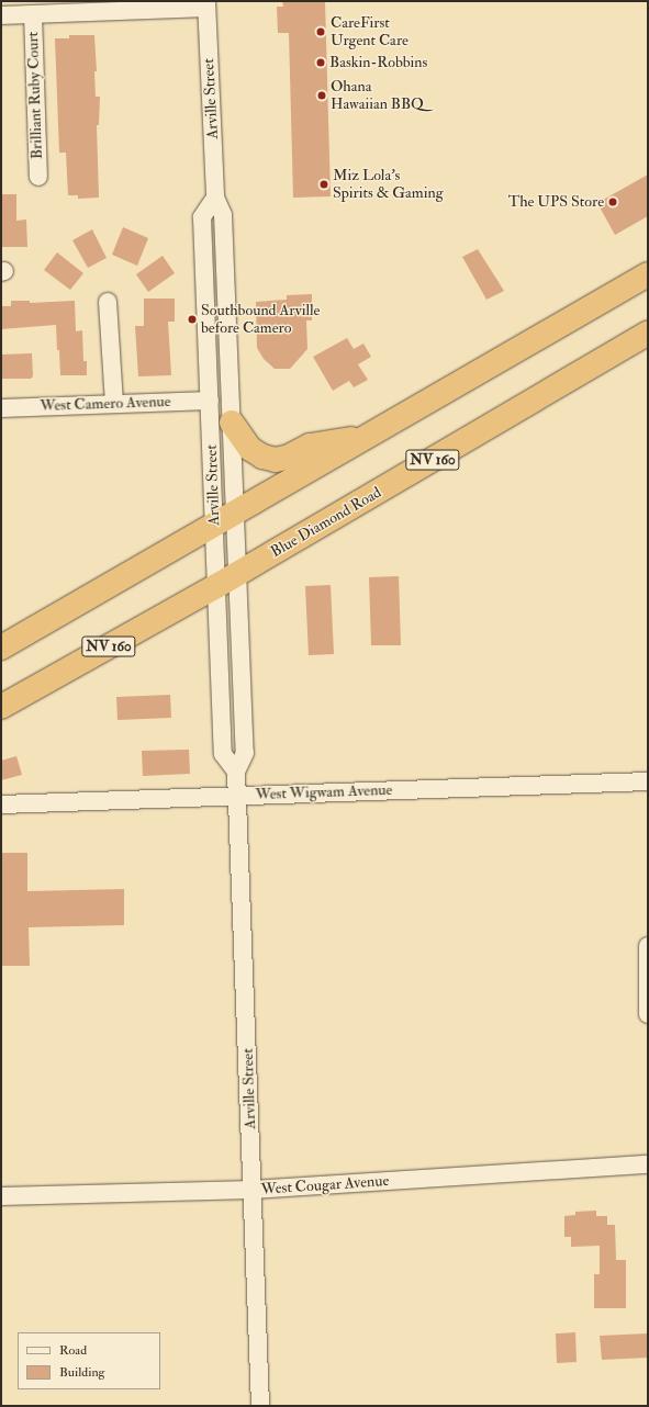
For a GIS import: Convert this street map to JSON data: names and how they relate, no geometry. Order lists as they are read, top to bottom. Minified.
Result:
{"streets":{"highway":["NV 160","Blue Diamond Road"],"street":["Brilliant Ruby Court","Arville Street","West Camero Avenue","West Wigwam Avenue","West Cougar Avenue"]},"crossings":[["Arville Street","West Camero Avenue"],["Arville Street","Blue Diamond Road"],["Arville Street","West Wigwam Avenue"],["Arville Street","West Cougar Avenue"]],"places":["CareFirst Urgent Care","Baskin-Robbins","Ohana Hawaiian BBQ","Miz Lola's Spirits & Gaming","The UPS Store","Southbound Arville before Camero"],"legend":["Road","Building"]}
